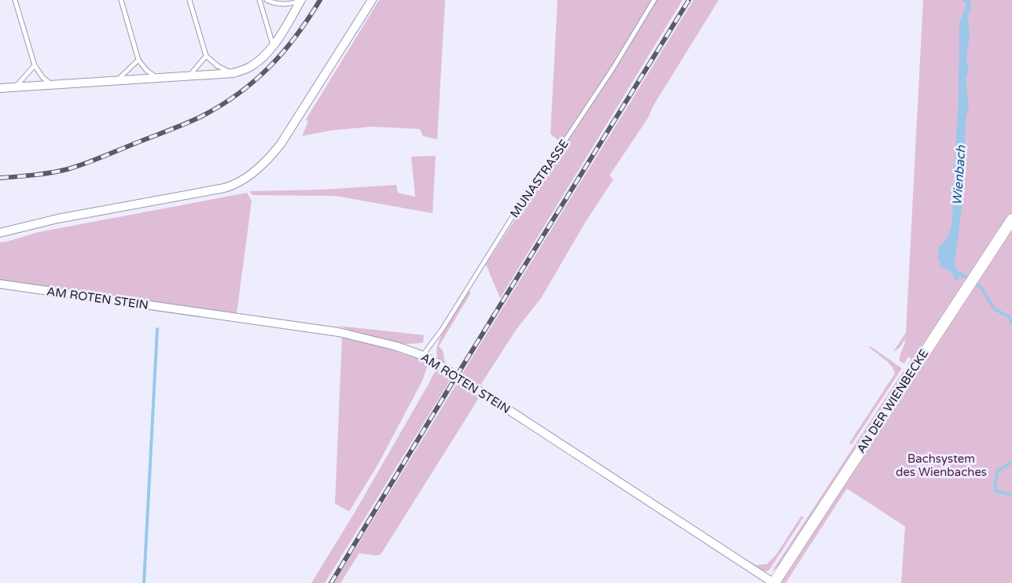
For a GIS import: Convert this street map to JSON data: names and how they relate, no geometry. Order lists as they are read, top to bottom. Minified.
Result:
{"streets":{"street":["AM ROTEN STEIN","AN DER WIENBECKE"],"lane":["MUNASTRASSE"]},"crossings":[["MUNASTRASSE","AM ROTEN STEIN"],["AM ROTEN STEIN","AN DER WIENBECKE"]],"water":["Wienbach"],"parks":["Bachsystem des Wienbaches"]}
